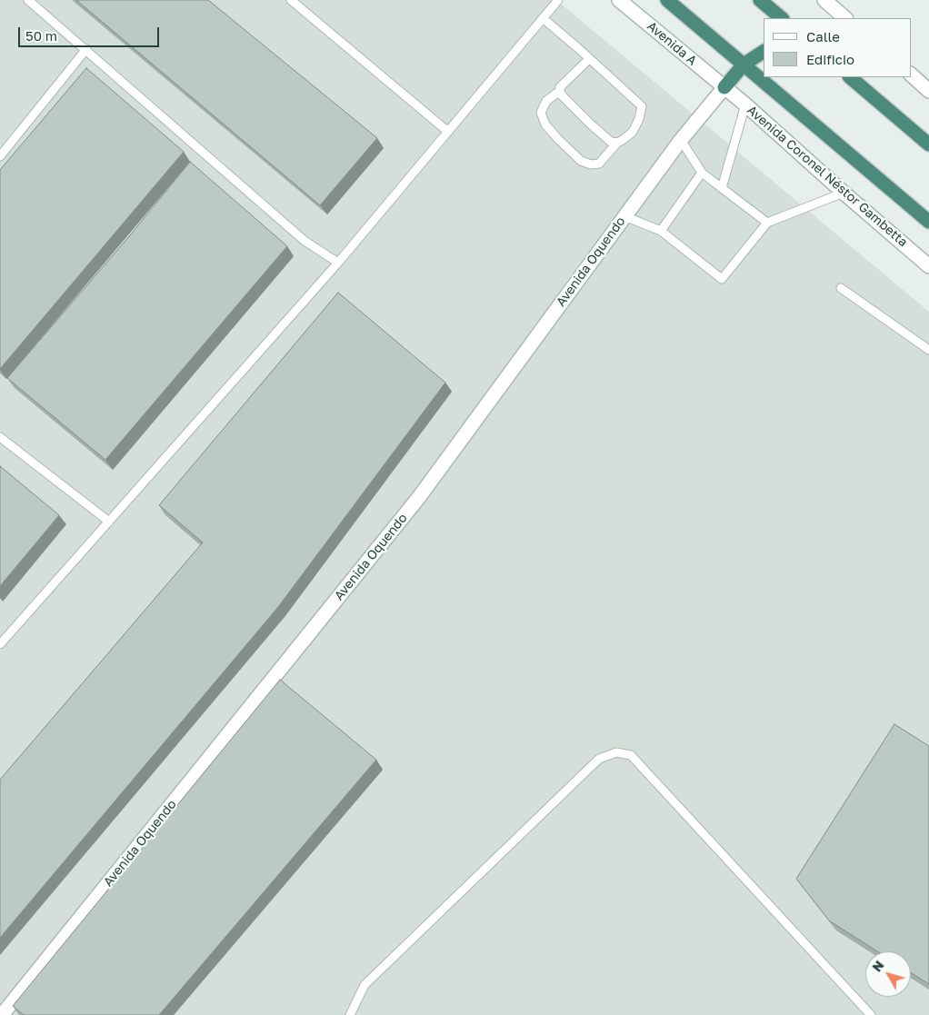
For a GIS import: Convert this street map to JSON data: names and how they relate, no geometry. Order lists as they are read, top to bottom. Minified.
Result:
{"streets":{"street":["Avenida A","Avenida Coronel Néstor Gambetta","Avenida Oquendo"]},"crossings":[["Avenida A","Avenida Coronel Néstor Gambetta"],["Avenida A","Avenida Oquendo"],["Avenida Coronel Néstor Gambetta","Avenida Oquendo"]],"legend":["Calle","Edificio"],"scale_bar":"50 m","north":"top left"}
